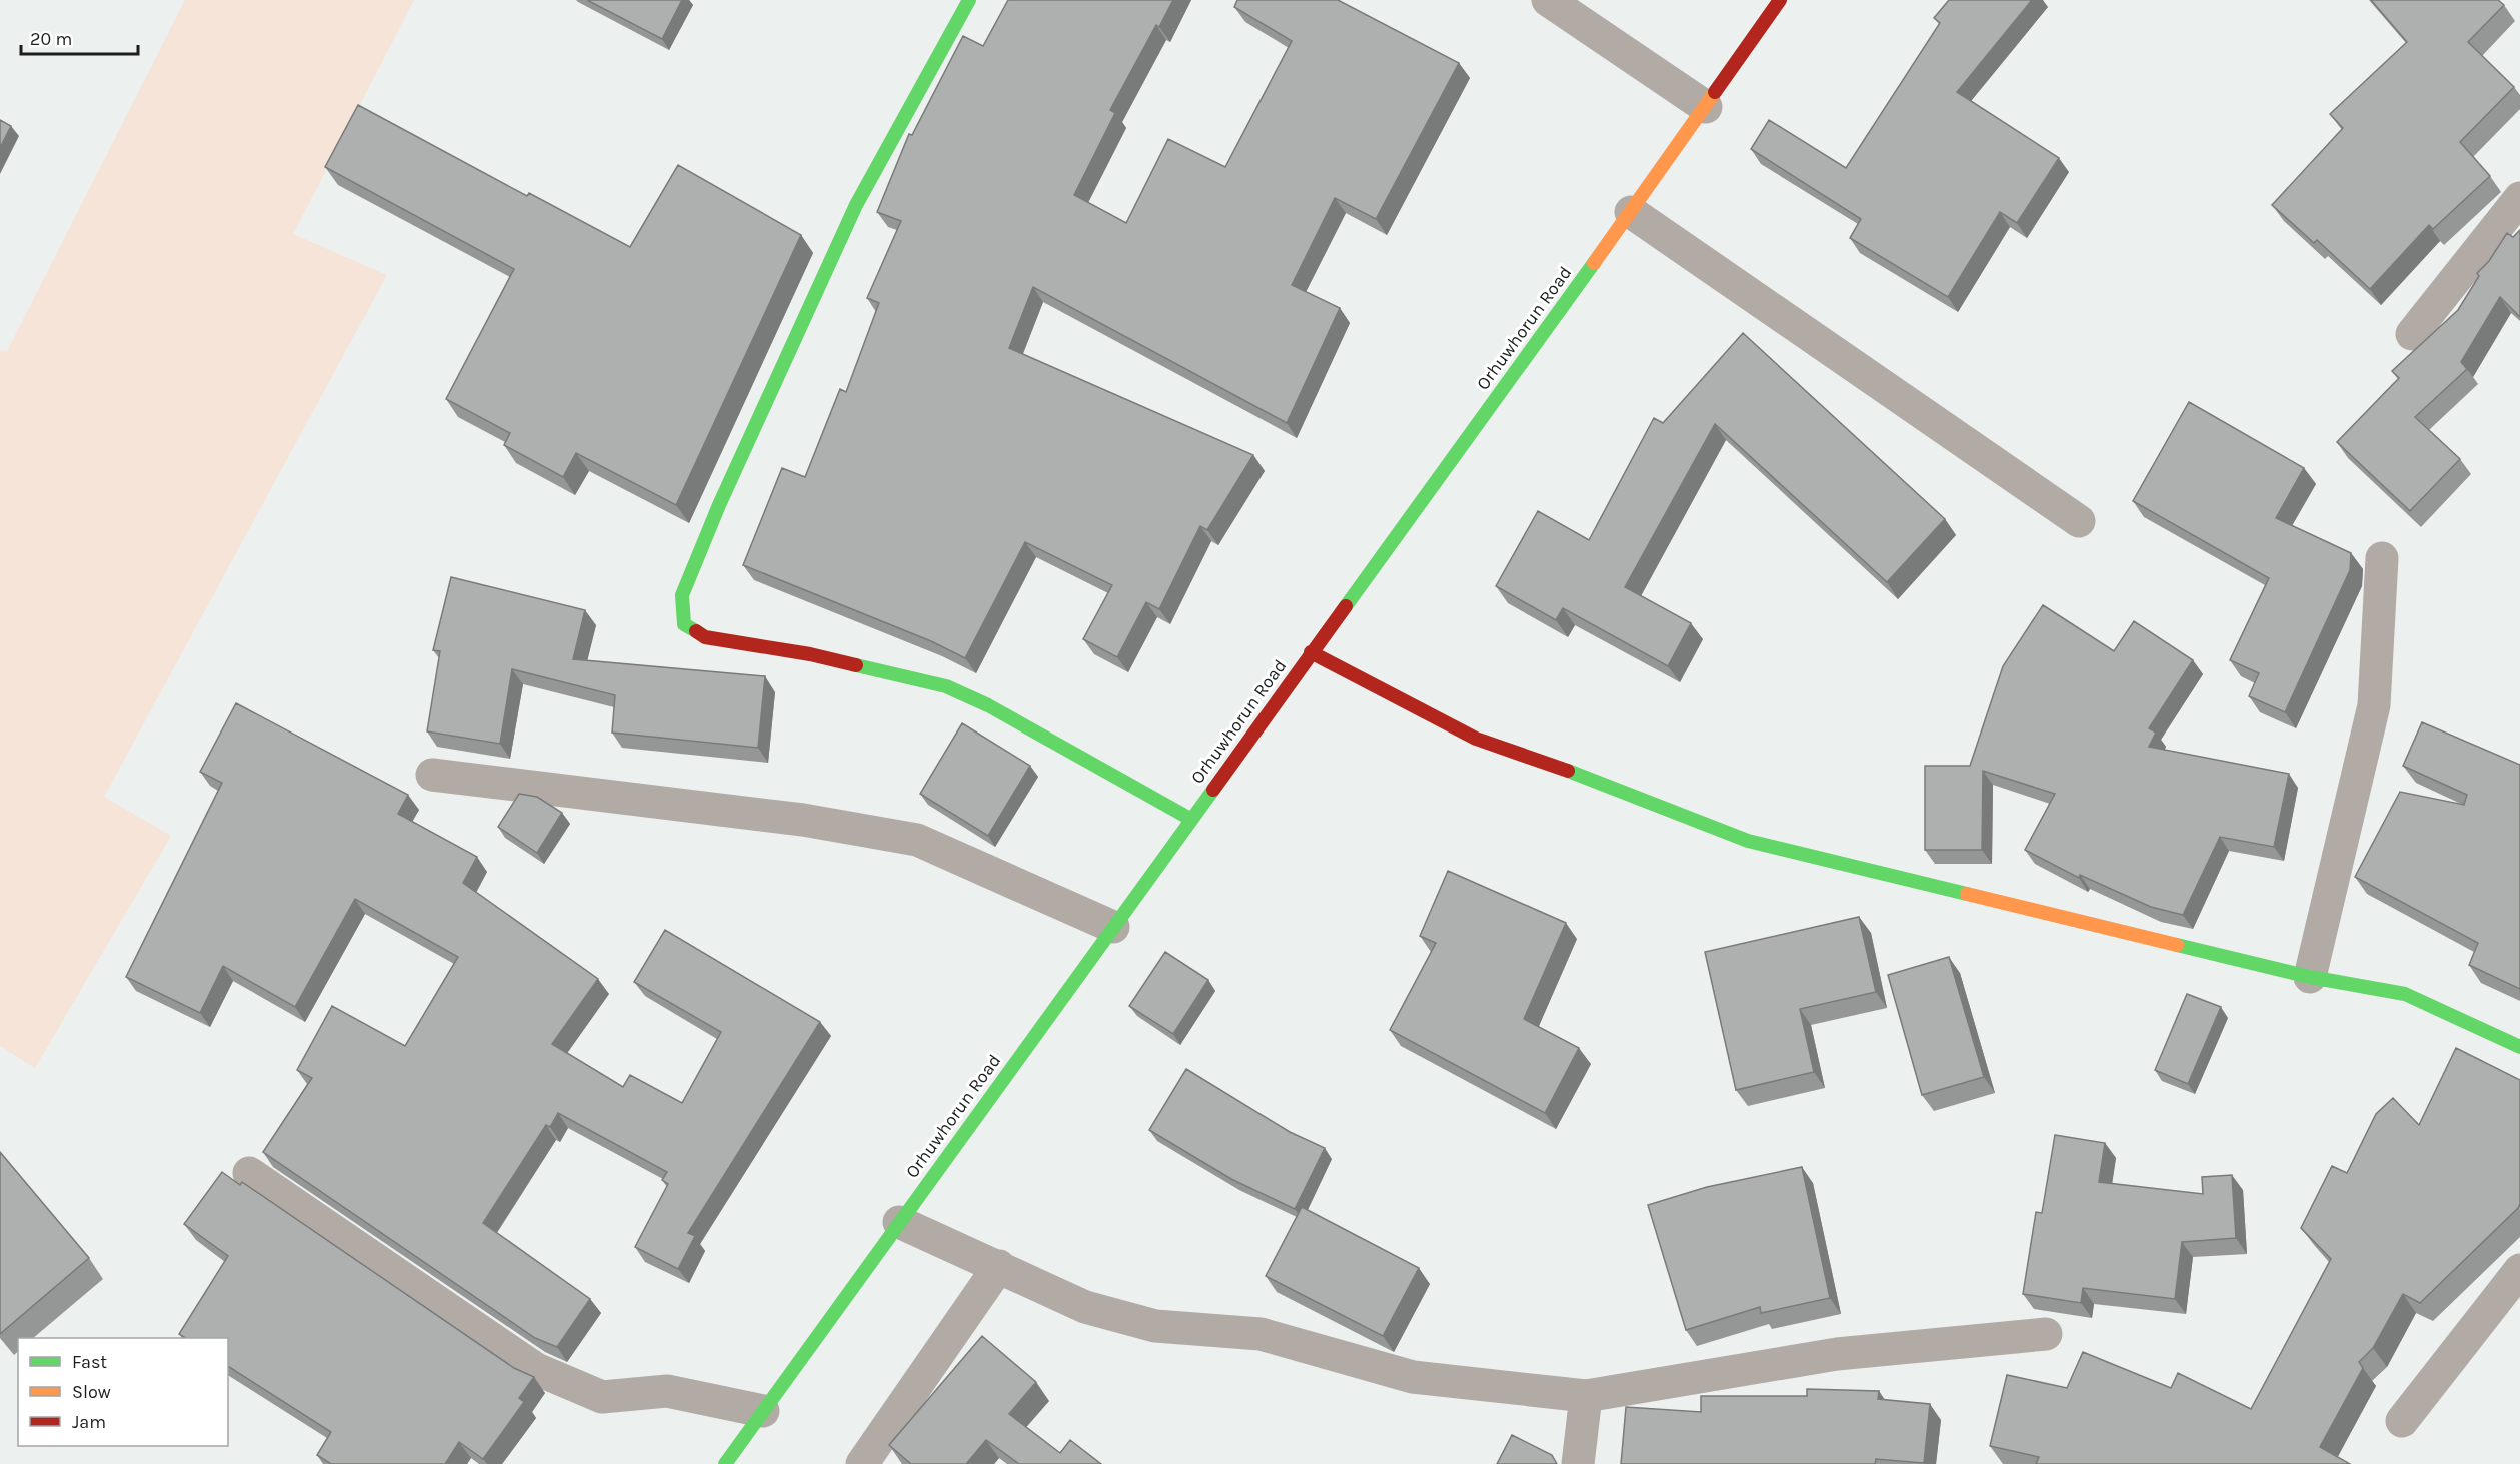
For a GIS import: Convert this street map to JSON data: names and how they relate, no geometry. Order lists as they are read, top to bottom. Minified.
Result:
{"streets":{"street":["Orhuwhorun Road"]},"legend":["Fast","Slow","Jam"],"scale_bar":"20 m"}
